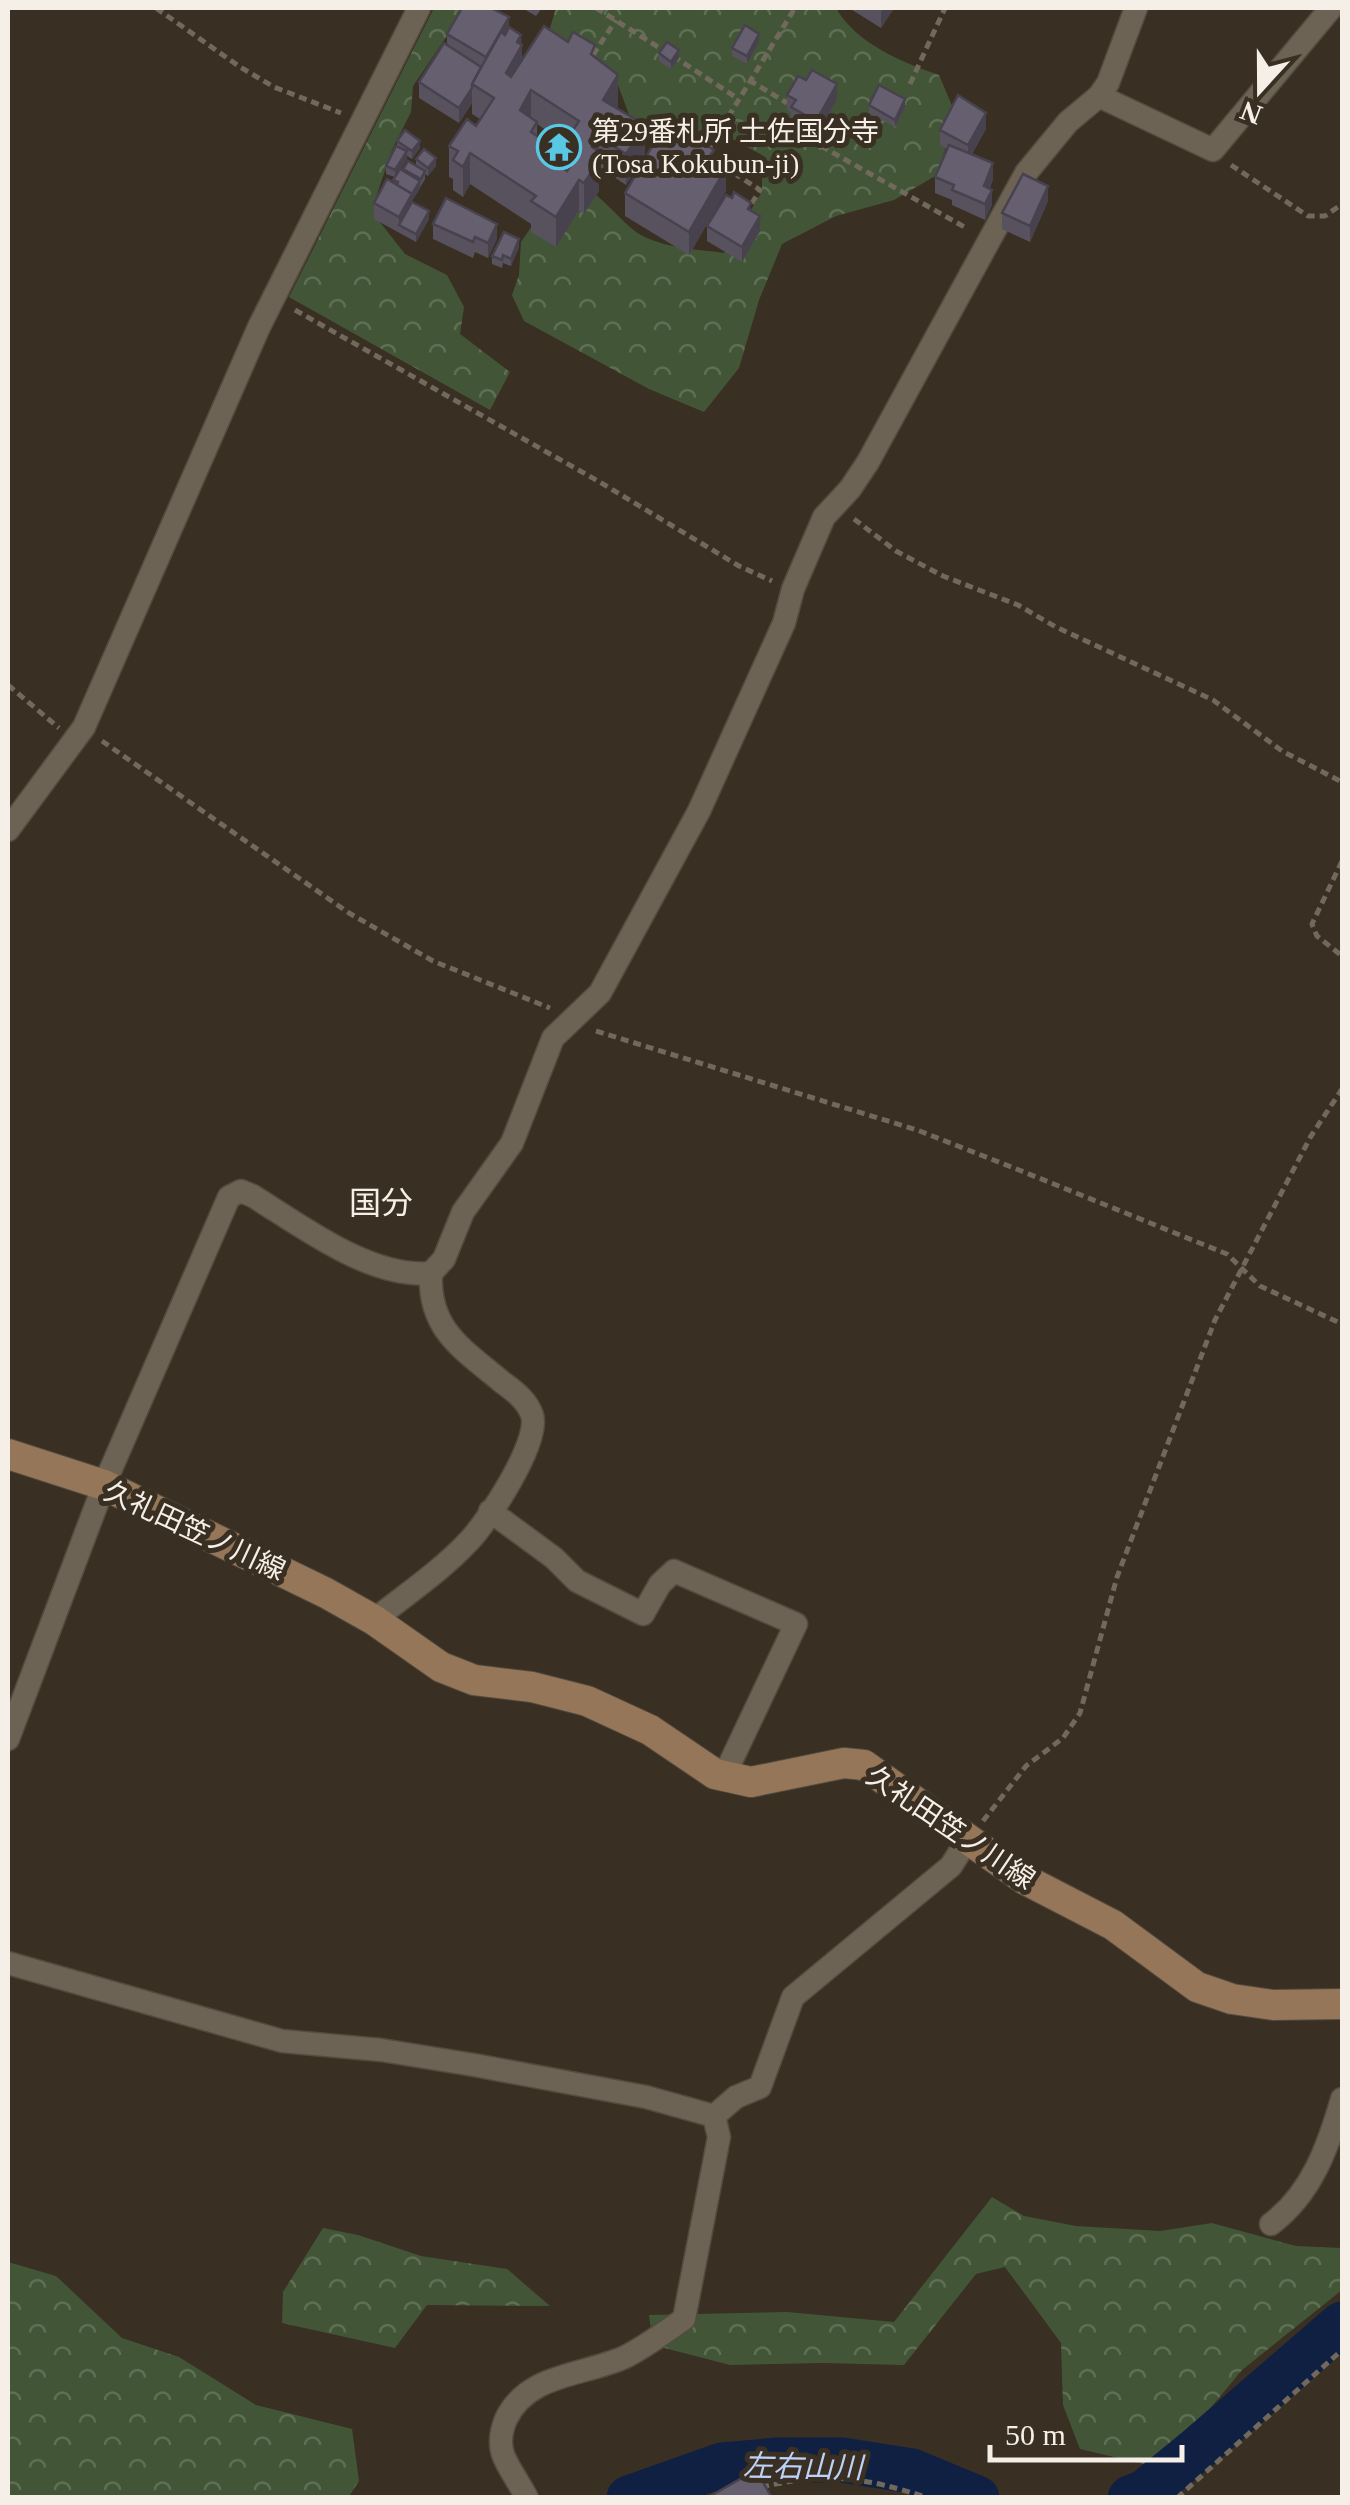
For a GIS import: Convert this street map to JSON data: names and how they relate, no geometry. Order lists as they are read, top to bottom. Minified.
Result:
{"streets":{"main road":["久礼田笠ノ川線"]},"districts":["国分"],"water":["左右山川"],"places":{"temple":["第29番札所 土佐国分寺 (Tosa Kokubun-ji)"]},"scale_bar":"50 m","north":"bottom"}
